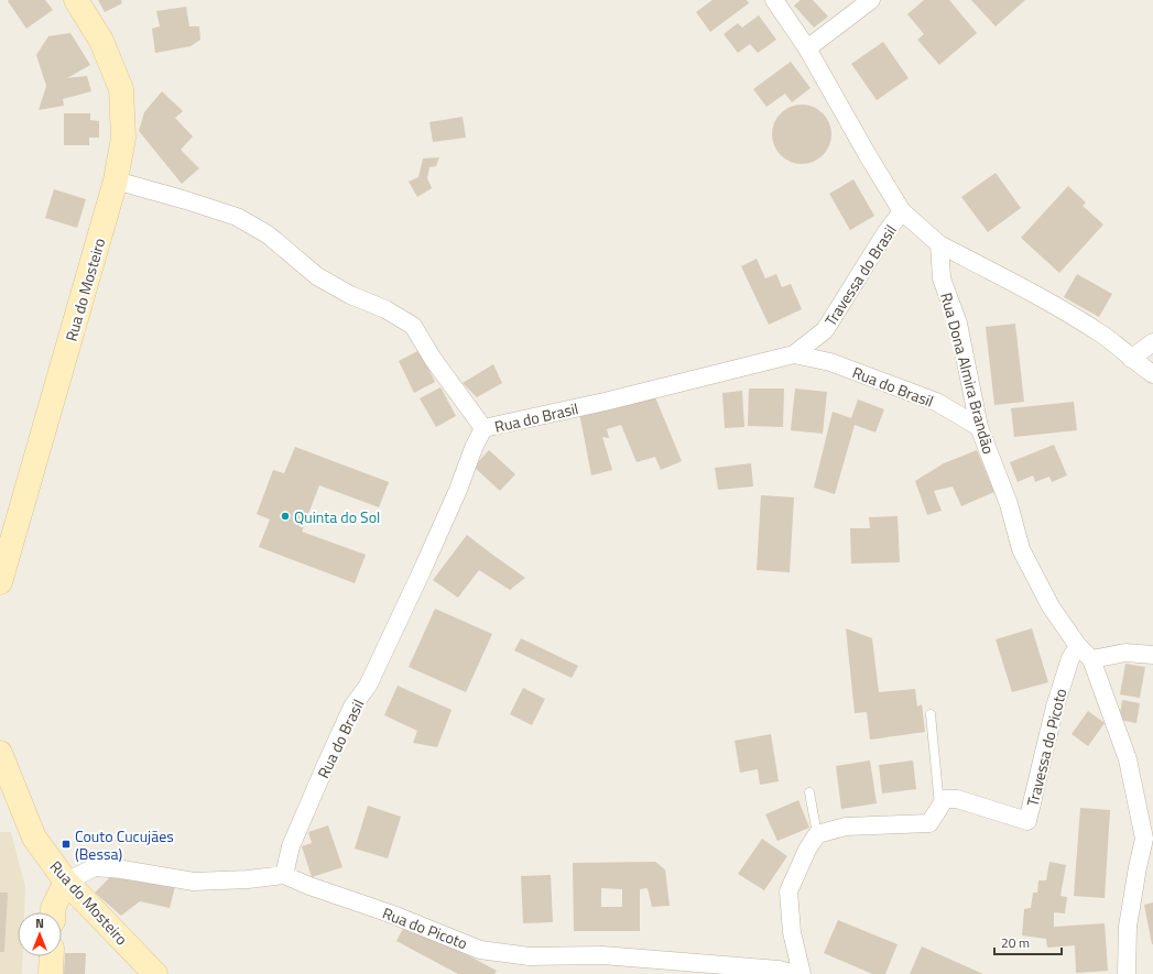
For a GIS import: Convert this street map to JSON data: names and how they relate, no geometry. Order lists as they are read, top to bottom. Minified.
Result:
{"streets":{"main road":["Rua do Mosteiro"],"street":["Travessa do Brasil","Rua Dona Almira Brandão","Rua do Brasil","Travessa do Picoto","Rua do Picoto"]},"crossings":[["Travessa do Brasil","Rua do Brasil"],["Rua Dona Almira Brandão","Rua do Brasil"],["Rua Dona Almira Brandão","Travessa do Picoto"],["Rua do Brasil","Rua do Picoto"]],"places":{"other":["Quinta do Sol"],"transit":["Couto Cucujães (Bessa)"]},"scale_bar":"20 m","north":"top"}
